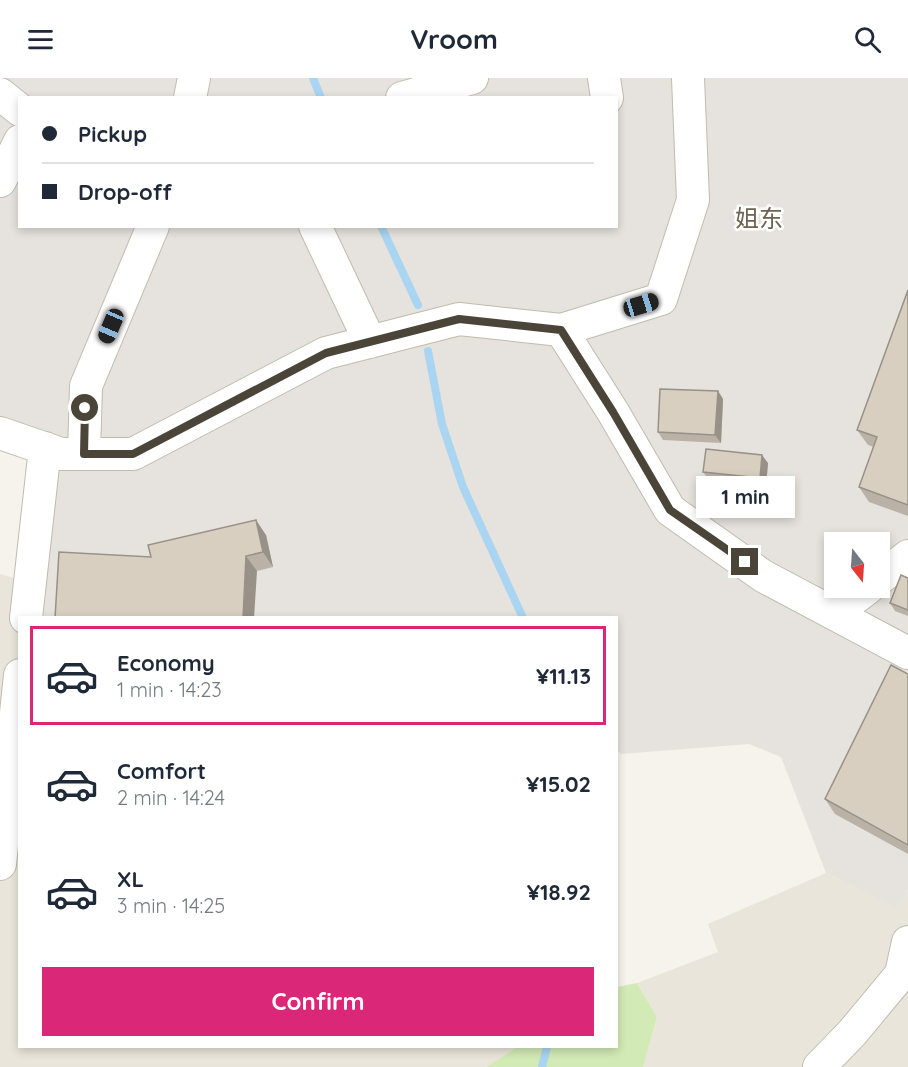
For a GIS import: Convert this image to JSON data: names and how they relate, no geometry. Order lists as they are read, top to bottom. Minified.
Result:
{"districts":["姐东"],"north":"bottom","page":{"header":"Vroom","banner":["Pickup","Drop-off"],"bubble":"1 min","list":[{"name":"Economy","note":"1 min · 14:23","value":"¥11.13"},{"name":"Comfort","note":"2 min · 14:24","value":"¥15.02"},{"name":"XL","note":"3 min · 14:25","value":"¥18.92"}],"buttons":"Confirm"}}
